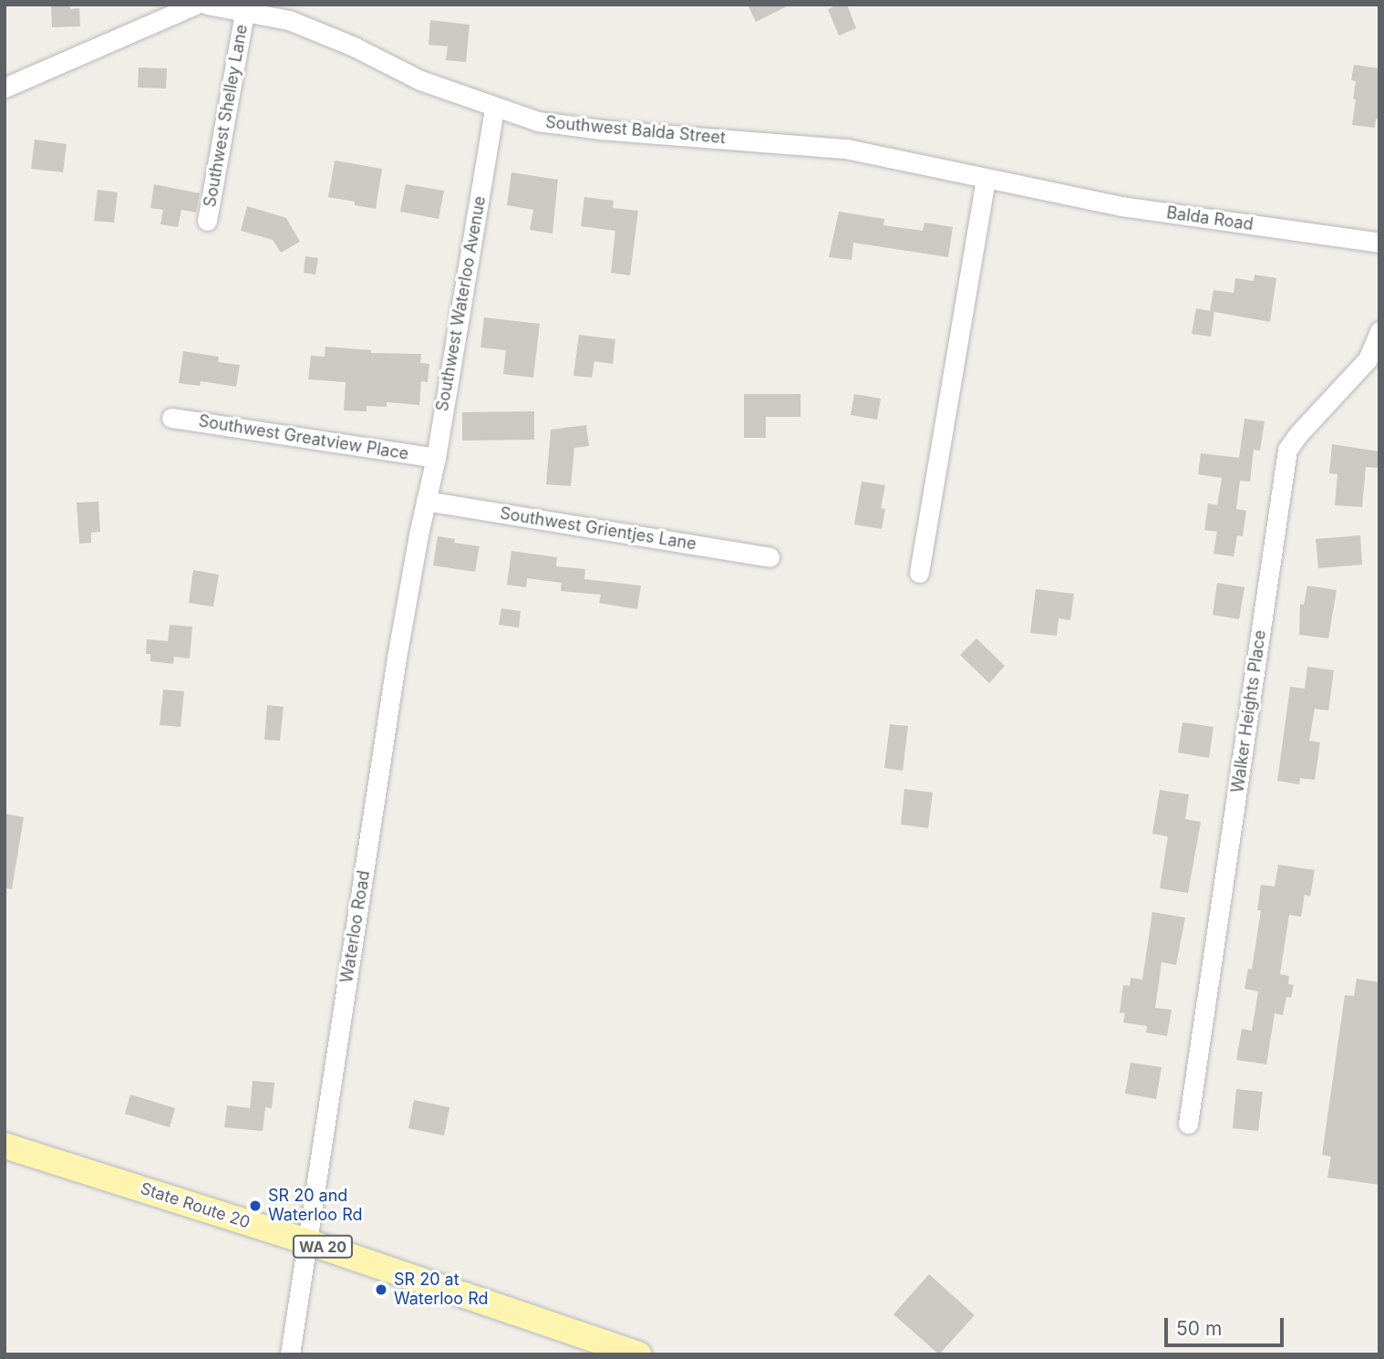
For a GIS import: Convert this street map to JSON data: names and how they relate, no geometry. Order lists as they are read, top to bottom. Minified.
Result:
{"streets":{"main road":["State Route 20","WA 20"],"street":["Southwest Shelley Lane","Southwest Balda Street","Balda Road","Southwest Waterloo Avenue","Southwest Greatview Place","Southwest Grientjes Lane","Walker Heights Place","Waterloo Road"]},"crossings":[["Southwest Shelley Lane","Southwest Balda Street"],["Southwest Balda Street","Balda Road"],["Southwest Balda Street","Southwest Waterloo Avenue"],["Southwest Waterloo Avenue","Southwest Greatview Place"],["Southwest Waterloo Avenue","Southwest Grientjes Lane"],["Southwest Waterloo Avenue","Waterloo Road"],["Southwest Grientjes Lane","Waterloo Road"],["Waterloo Road","State Route 20"]],"places":["SR 20 and Waterloo Rd","SR 20 at Waterloo Rd"],"scale_bar":"50 m"}
